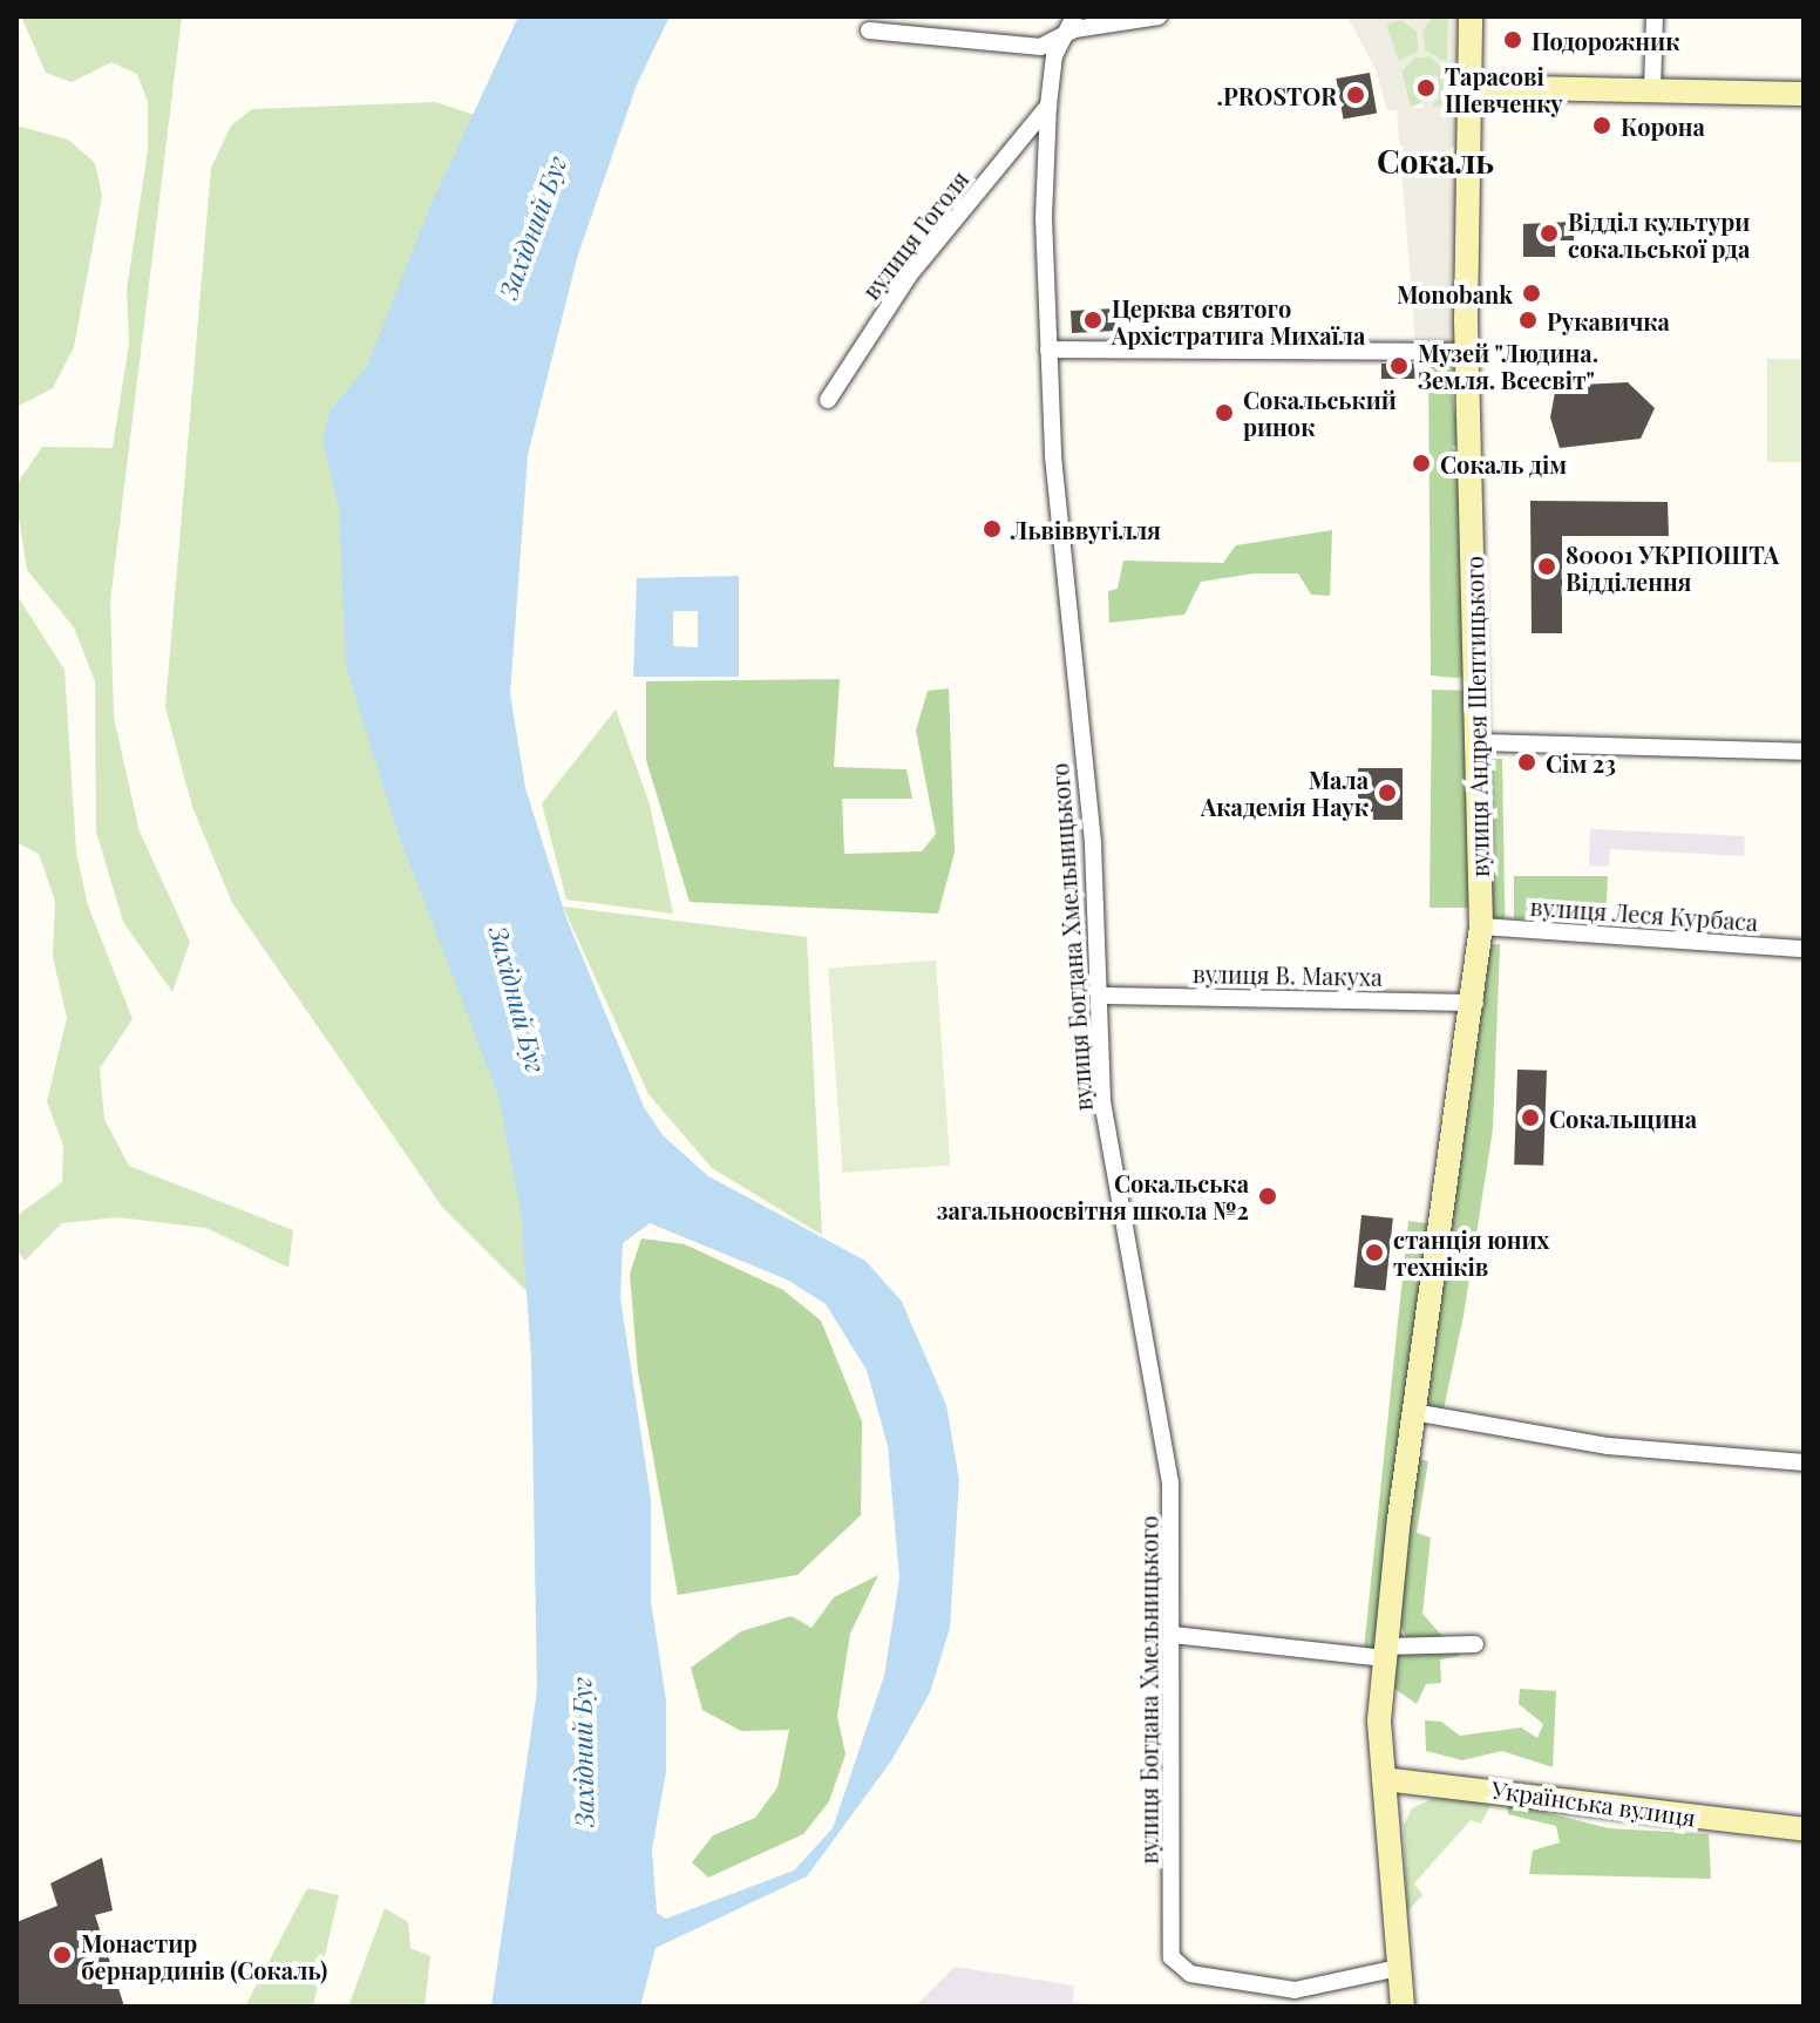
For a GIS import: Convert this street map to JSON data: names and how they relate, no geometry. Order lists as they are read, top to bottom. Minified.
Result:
{"streets":{"street":["вулиця Гоголя","вулиця Андрея Шептицького","вулиця Леся Курбаса","вулиця Богдана Хмельницького","вулиця В. Макуха","Українська вулиця"]},"crossings":[["вулиця Гоголя","вулиця Богдана Хмельницького"],["вулиця Андрея Шептицького","вулиця Леся Курбаса"],["вулиця Андрея Шептицького","вулиця Богдана Хмельницького"],["вулиця Андрея Шептицького","вулиця В. Макуха"],["вулиця Андрея Шептицького","Українська вулиця"],["вулиця Богдана Хмельницького","вулиця В. Макуха"]],"districts":["Сокаль"],"water":["Західний Буг"],"places":["Подорожник","Тарасові Шевченку",".PROSTOR","Корона","Відділ культури сокальської рда","Monobank","Церква святого Архістратига Михаїла","Рукавичка","Музей \"Людина. Земля. Всесвіт\"","Сокальський ринок","Сокаль дім","Львіввугілля","80001 УКРПОШТА Відділення","Сім 23","Мала Академія Наук","Сокальщина","Сокальська загальноосвітня школа №2","станція юних техніків","Монастир бернардинів (Сокаль)"]}
